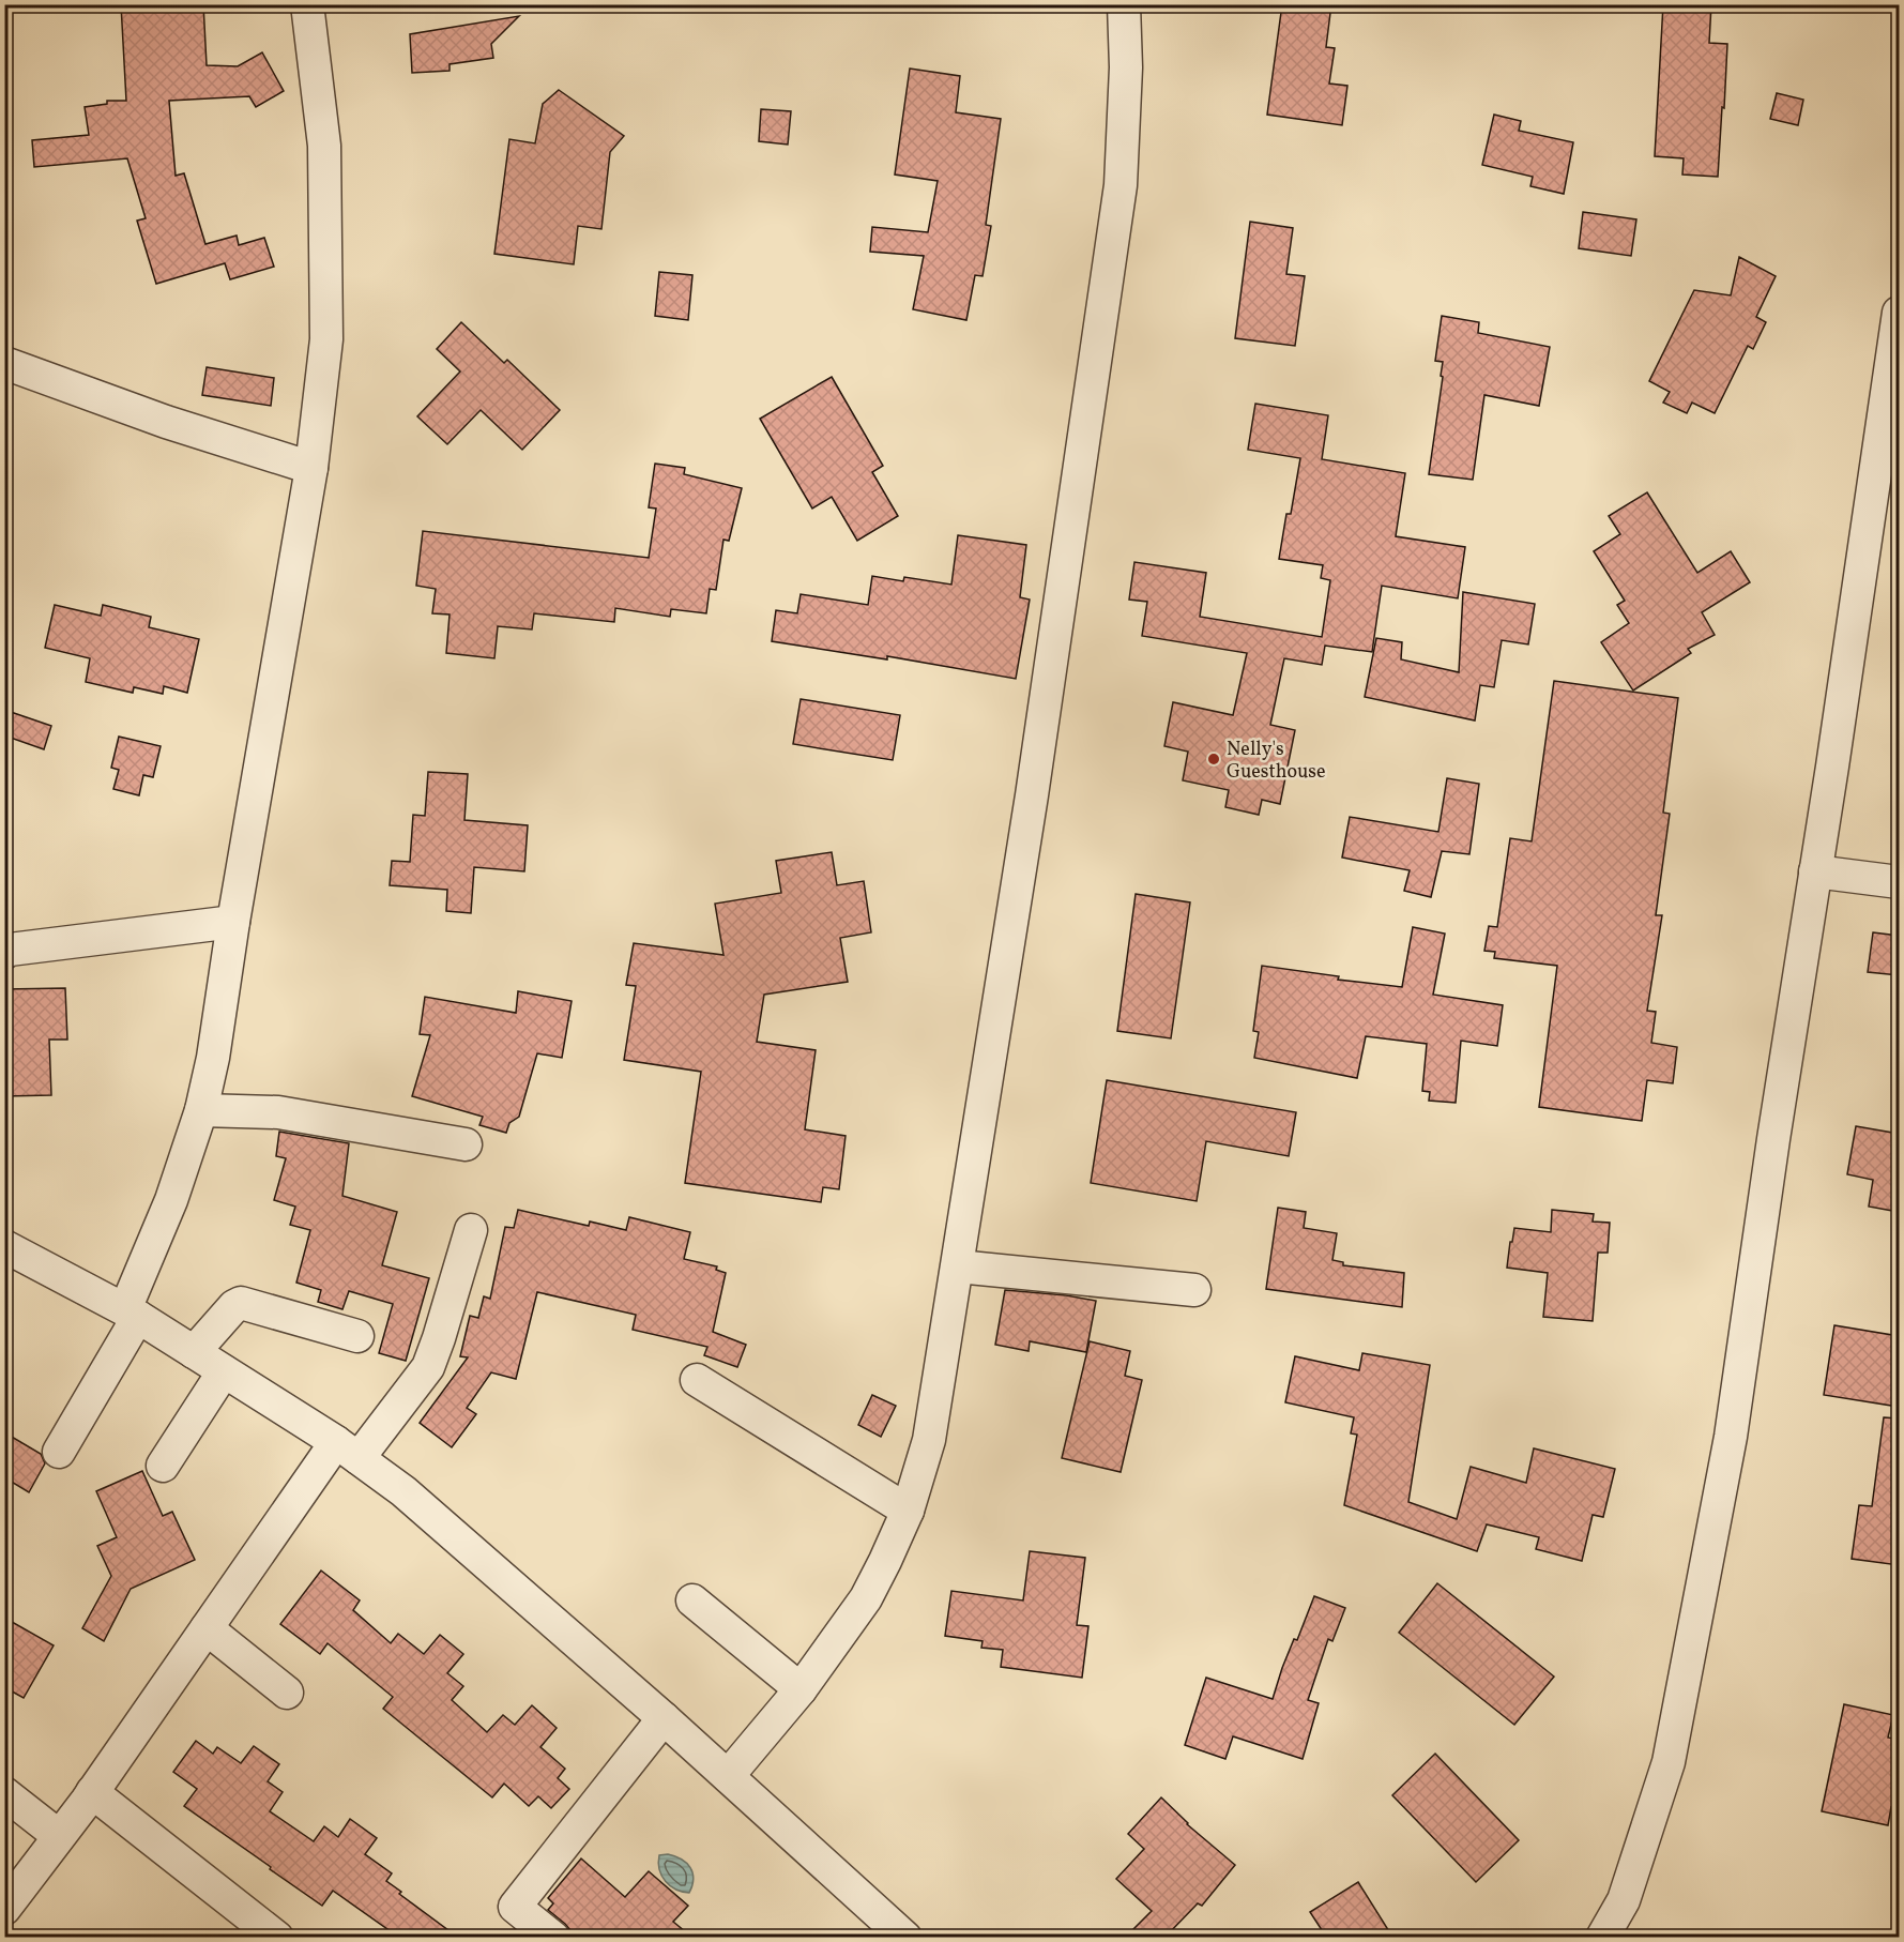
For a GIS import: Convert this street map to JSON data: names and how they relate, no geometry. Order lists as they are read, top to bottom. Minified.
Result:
{"places":["Nelly's Guesthouse"]}
